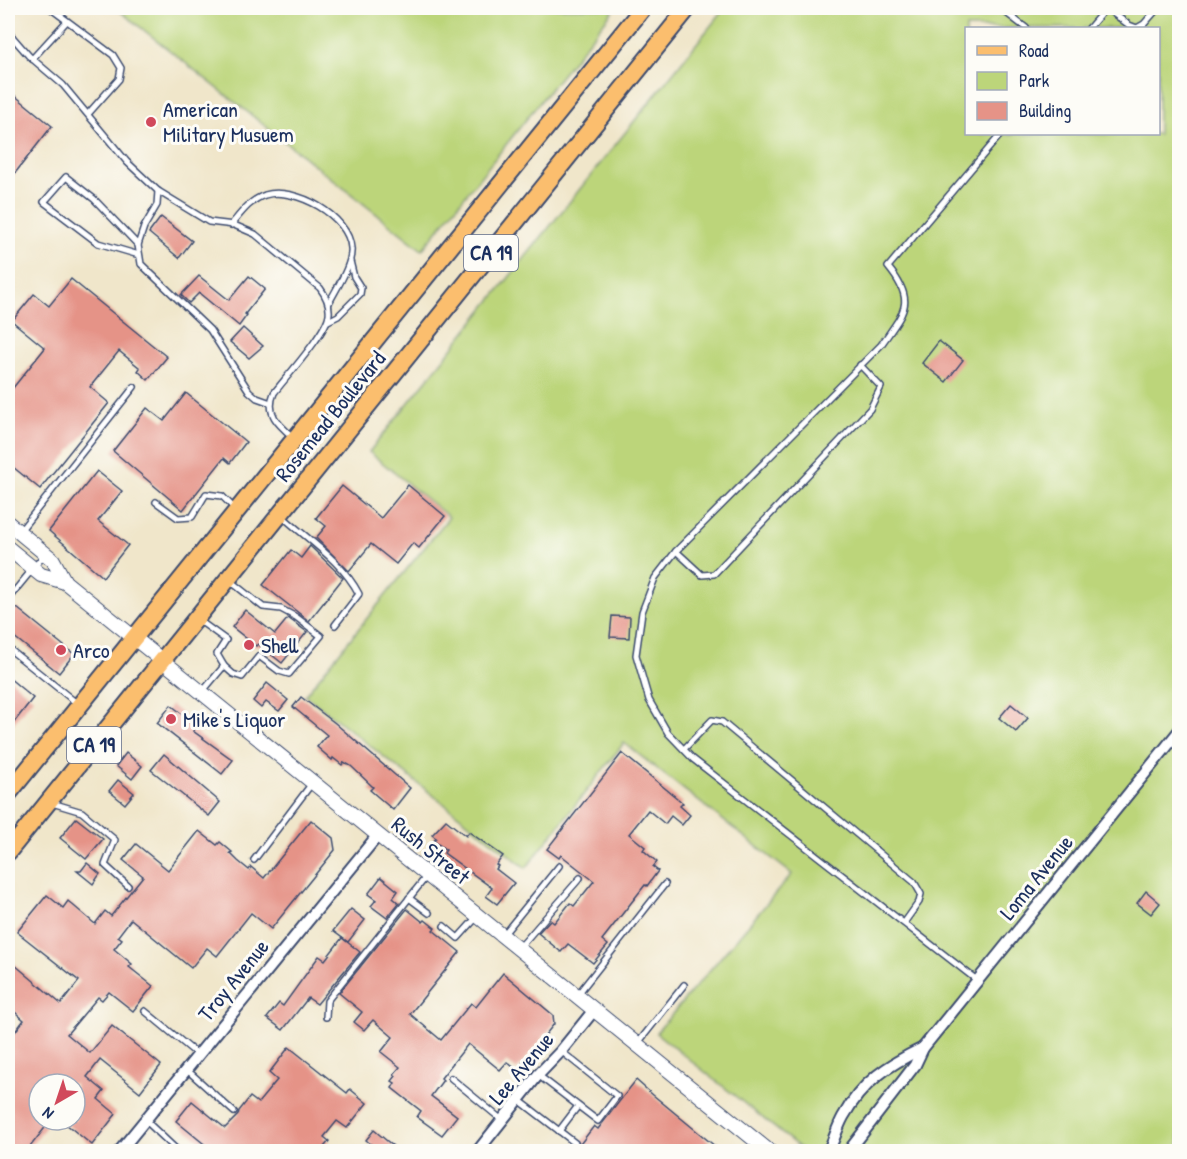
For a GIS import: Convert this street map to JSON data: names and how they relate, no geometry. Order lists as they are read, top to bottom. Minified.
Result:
{"streets":{"main road":["CA 19","Rosemead Boulevard"],"street":["Rush Street","Loma Avenue","Troy Avenue","Lee Avenue"]},"crossings":[["Rosemead Boulevard","Rush Street"],["Rush Street","Troy Avenue"],["Rush Street","Lee Avenue"]],"places":["American Military Musuem","Shell","Arco","Mike's Liquor"],"legend":["Road","Park","Building"],"north":"bottom left"}
